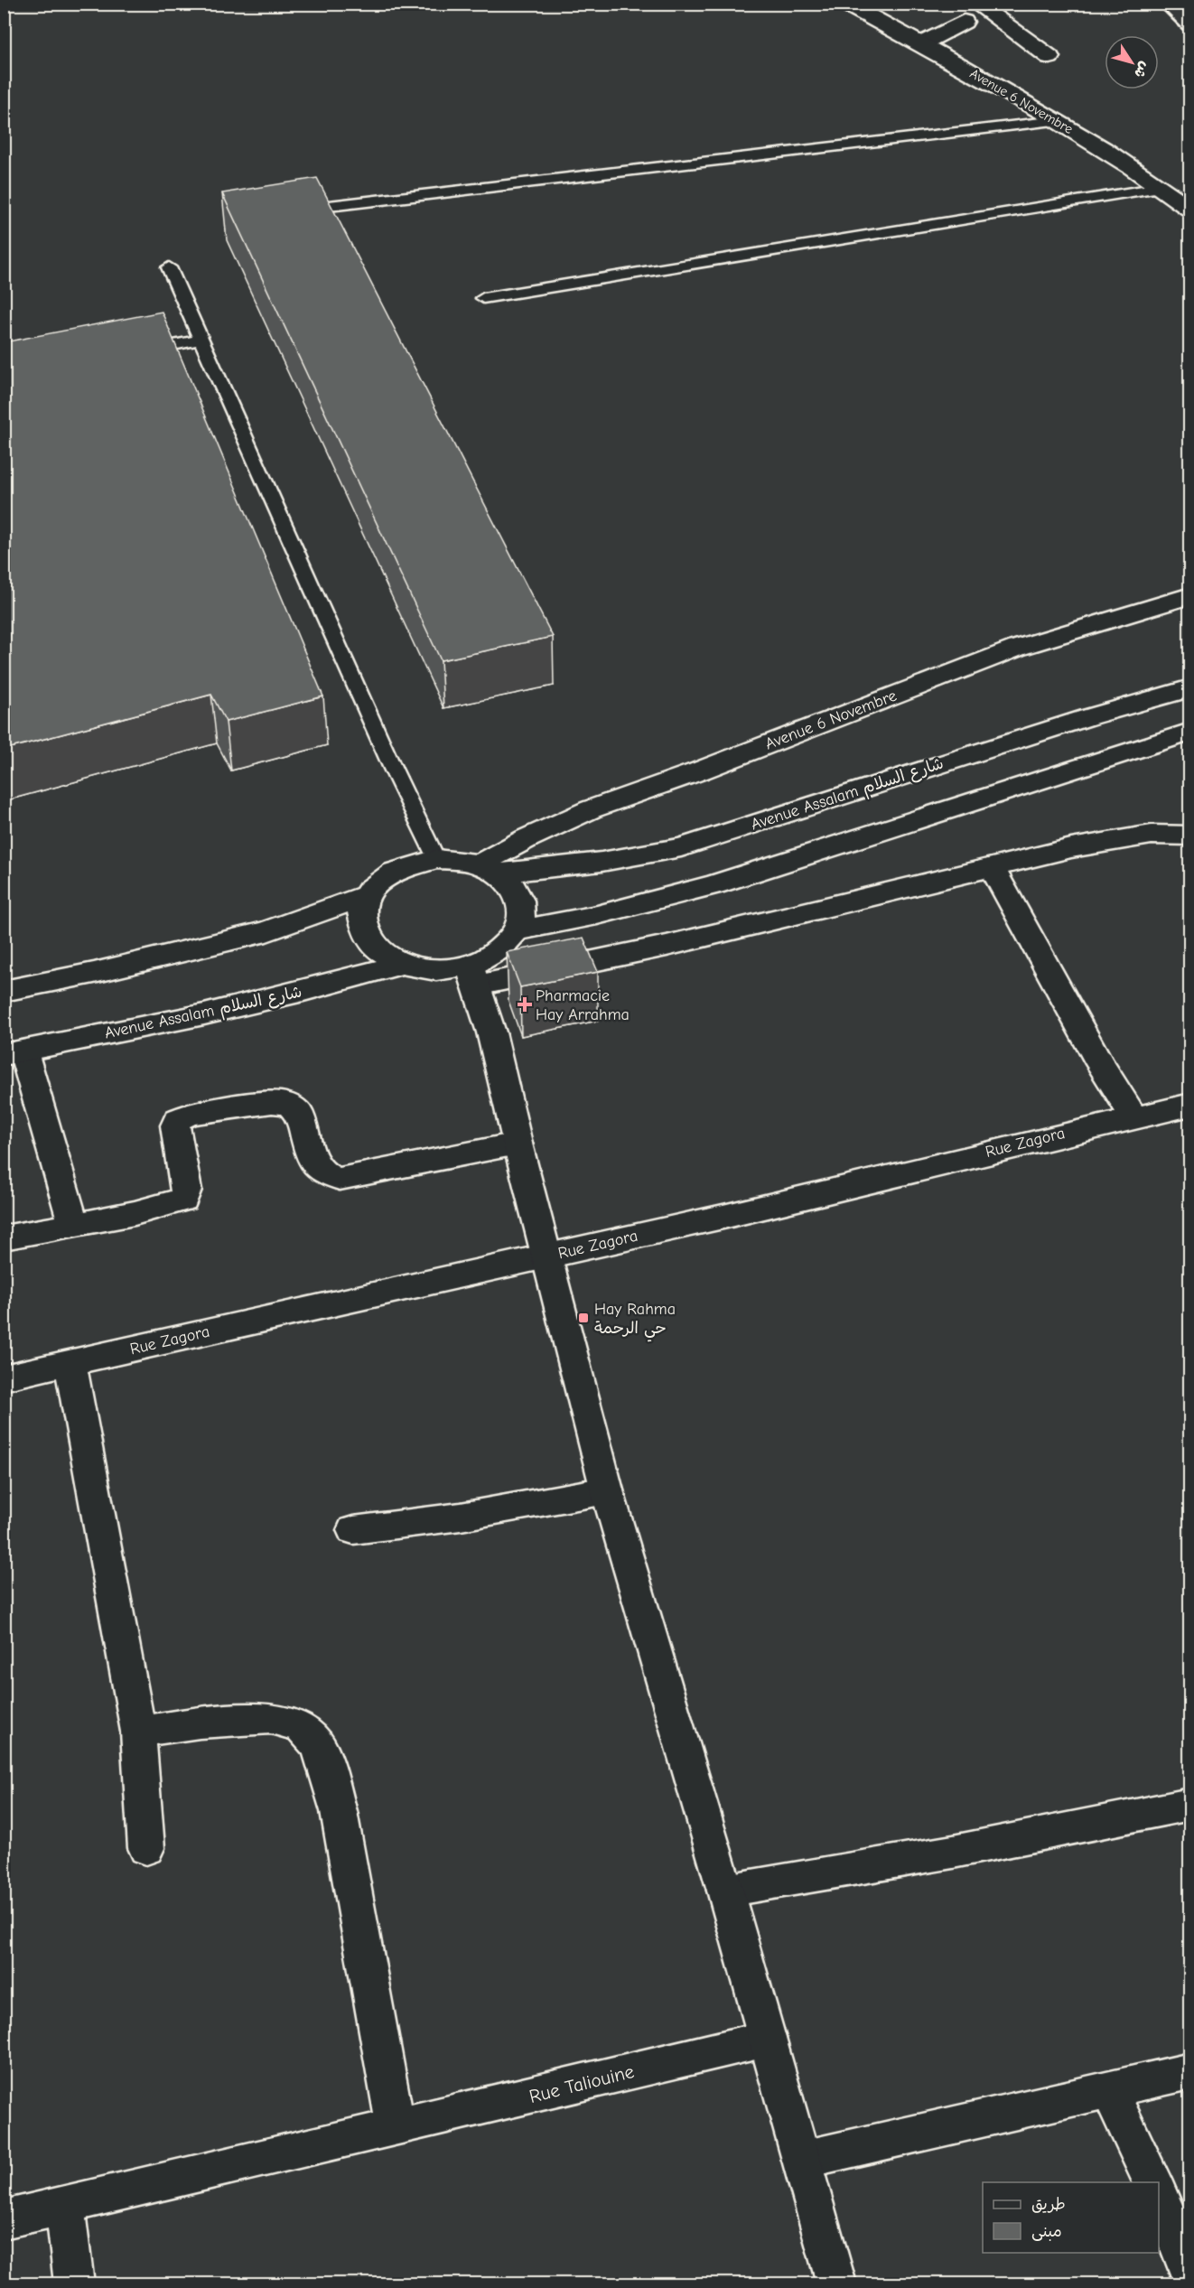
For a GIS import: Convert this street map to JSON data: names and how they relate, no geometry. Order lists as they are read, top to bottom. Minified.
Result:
{"streets":{"street":["Avenue 6 Novembre","Avenue Assalam شارع السلام","Rue Zagora","Rue Taliouine"]},"crossings":[["Avenue 6 Novembre","Avenue Assalam شارع السلام"]],"places":{"health":["Pharmacie Hay Arrahma"],"transit":["Hay Rahma حي الرحمة"]},"legend":["طريق","مبنى"],"north":"bottom right"}
